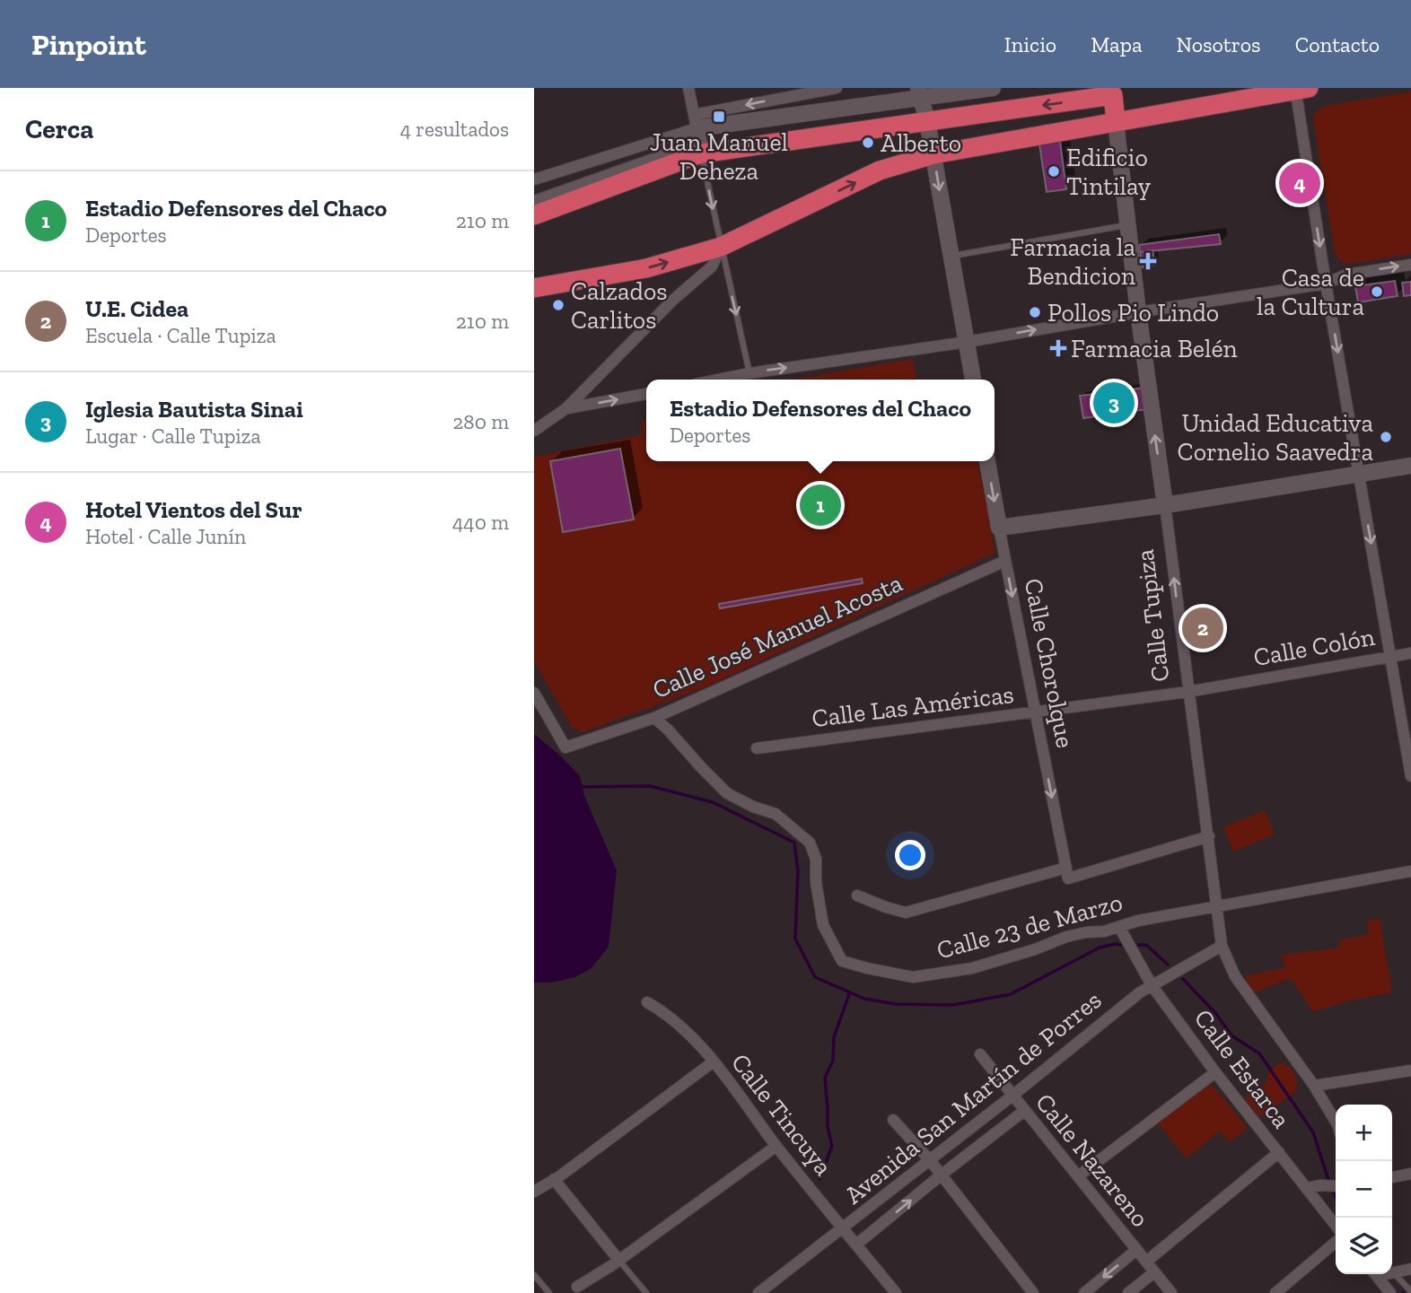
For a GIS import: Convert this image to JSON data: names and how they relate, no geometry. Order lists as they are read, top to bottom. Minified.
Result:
{"streets":{"highway":["Calle Tupiza"],"street":["Calle José Manuel Acosta","Calle Colón","Calle Chorolque","Calle Las Américas","Calle 23 de Marzo","Calle Estarca","Avenida San Martín de Porres","Calle Tincuya","Calle Nazareno"]},"crossings":[["Calle Tupiza","Calle Colón"],["Calle Tupiza","Calle Las Américas"],["Calle Tupiza","Calle 23 de Marzo"],["Calle Tupiza","Avenida San Martín de Porres"],["Calle José Manuel Acosta","Calle Chorolque"],["Calle José Manuel Acosta","Calle 23 de Marzo"],["Calle Colón","Calle Las Américas"],["Calle Chorolque","Calle Las Américas"],["Calle 23 de Marzo","Calle Estarca"],["Calle Estarca","Avenida San Martín de Porres"],["Avenida San Martín de Porres","Calle Tincuya"],["Avenida San Martín de Porres","Calle Nazareno"]],"one_way":["Calle Chorolque"],"places":{"transit":["Juan Manuel Deheza"],"other":["Alberto","Edificio Tintilay","Casa de la Cultura","Calzados Carlitos","Pollos Pio Lindo","Unidad Educativa Cornelio Saavedra"],"health":["Farmacia la Bendicion","Farmacia Belén"]},"page":{"header":"Pinpoint","nav":["Inicio","Mapa","Nosotros","Contacto"],"heading":["Cerca","4 resultados"],"pins":["4","3","1","2"],"list":[{"mark":"1","name":"Estadio Defensores del Chaco","note":"Deportes","value":"210 m"},{"mark":"2","name":"U.E. Cidea","note":"Escuela · Calle Tupiza","value":"210 m"},{"mark":"3","name":"Iglesia Bautista Sinai","note":"Lugar · Calle Tupiza","value":"280 m"},{"mark":"4","name":"Hotel Vientos del Sur","note":"Hotel · Calle Junín","value":"440 m"}],"popup":["Estadio Defensores del Chaco","Deportes"],"map_buttons":["+","−"]}}
